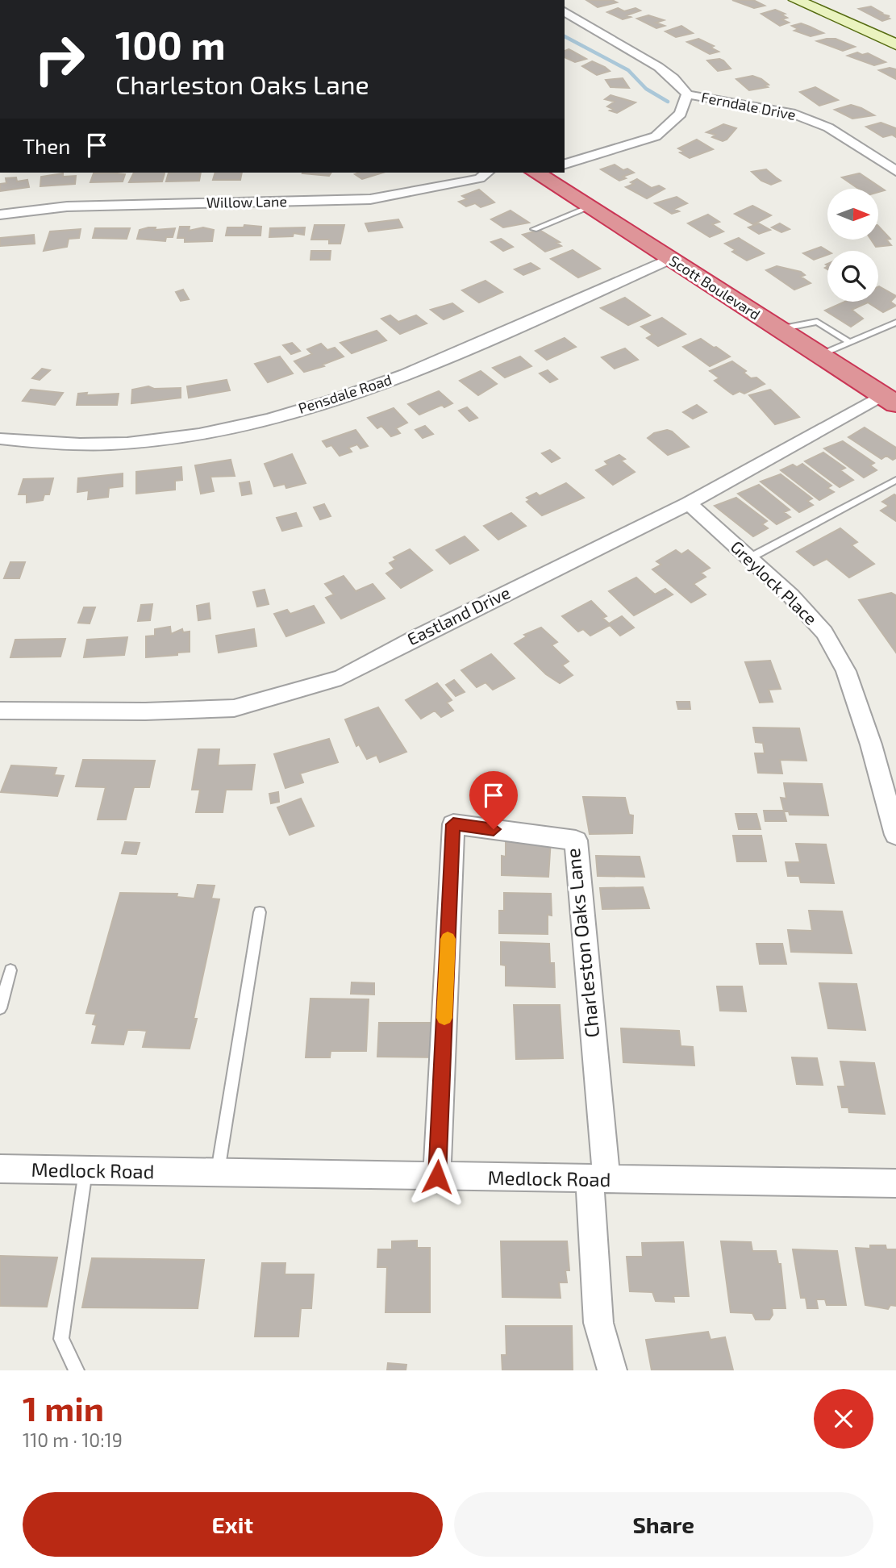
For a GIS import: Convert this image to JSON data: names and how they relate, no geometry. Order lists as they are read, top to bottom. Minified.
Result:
{"streets":{"highway":["Scott Boulevard"],"street":["Ferndale Drive","Willow Lane","Pensdale Road","Greylock Place","Eastland Drive","Charleston Oaks Lane","Medlock Road"]},"crossings":[["Scott Boulevard","Pensdale Road"],["Scott Boulevard","Eastland Drive"],["Greylock Place","Eastland Drive"],["Charleston Oaks Lane","Medlock Road"]],"north":"right","page":{"turn":["100 m","Charleston Oaks Lane"],"then":"Then","heading":["1 min","110 m · 10:19"],"buttons":["Exit","Share"]}}
